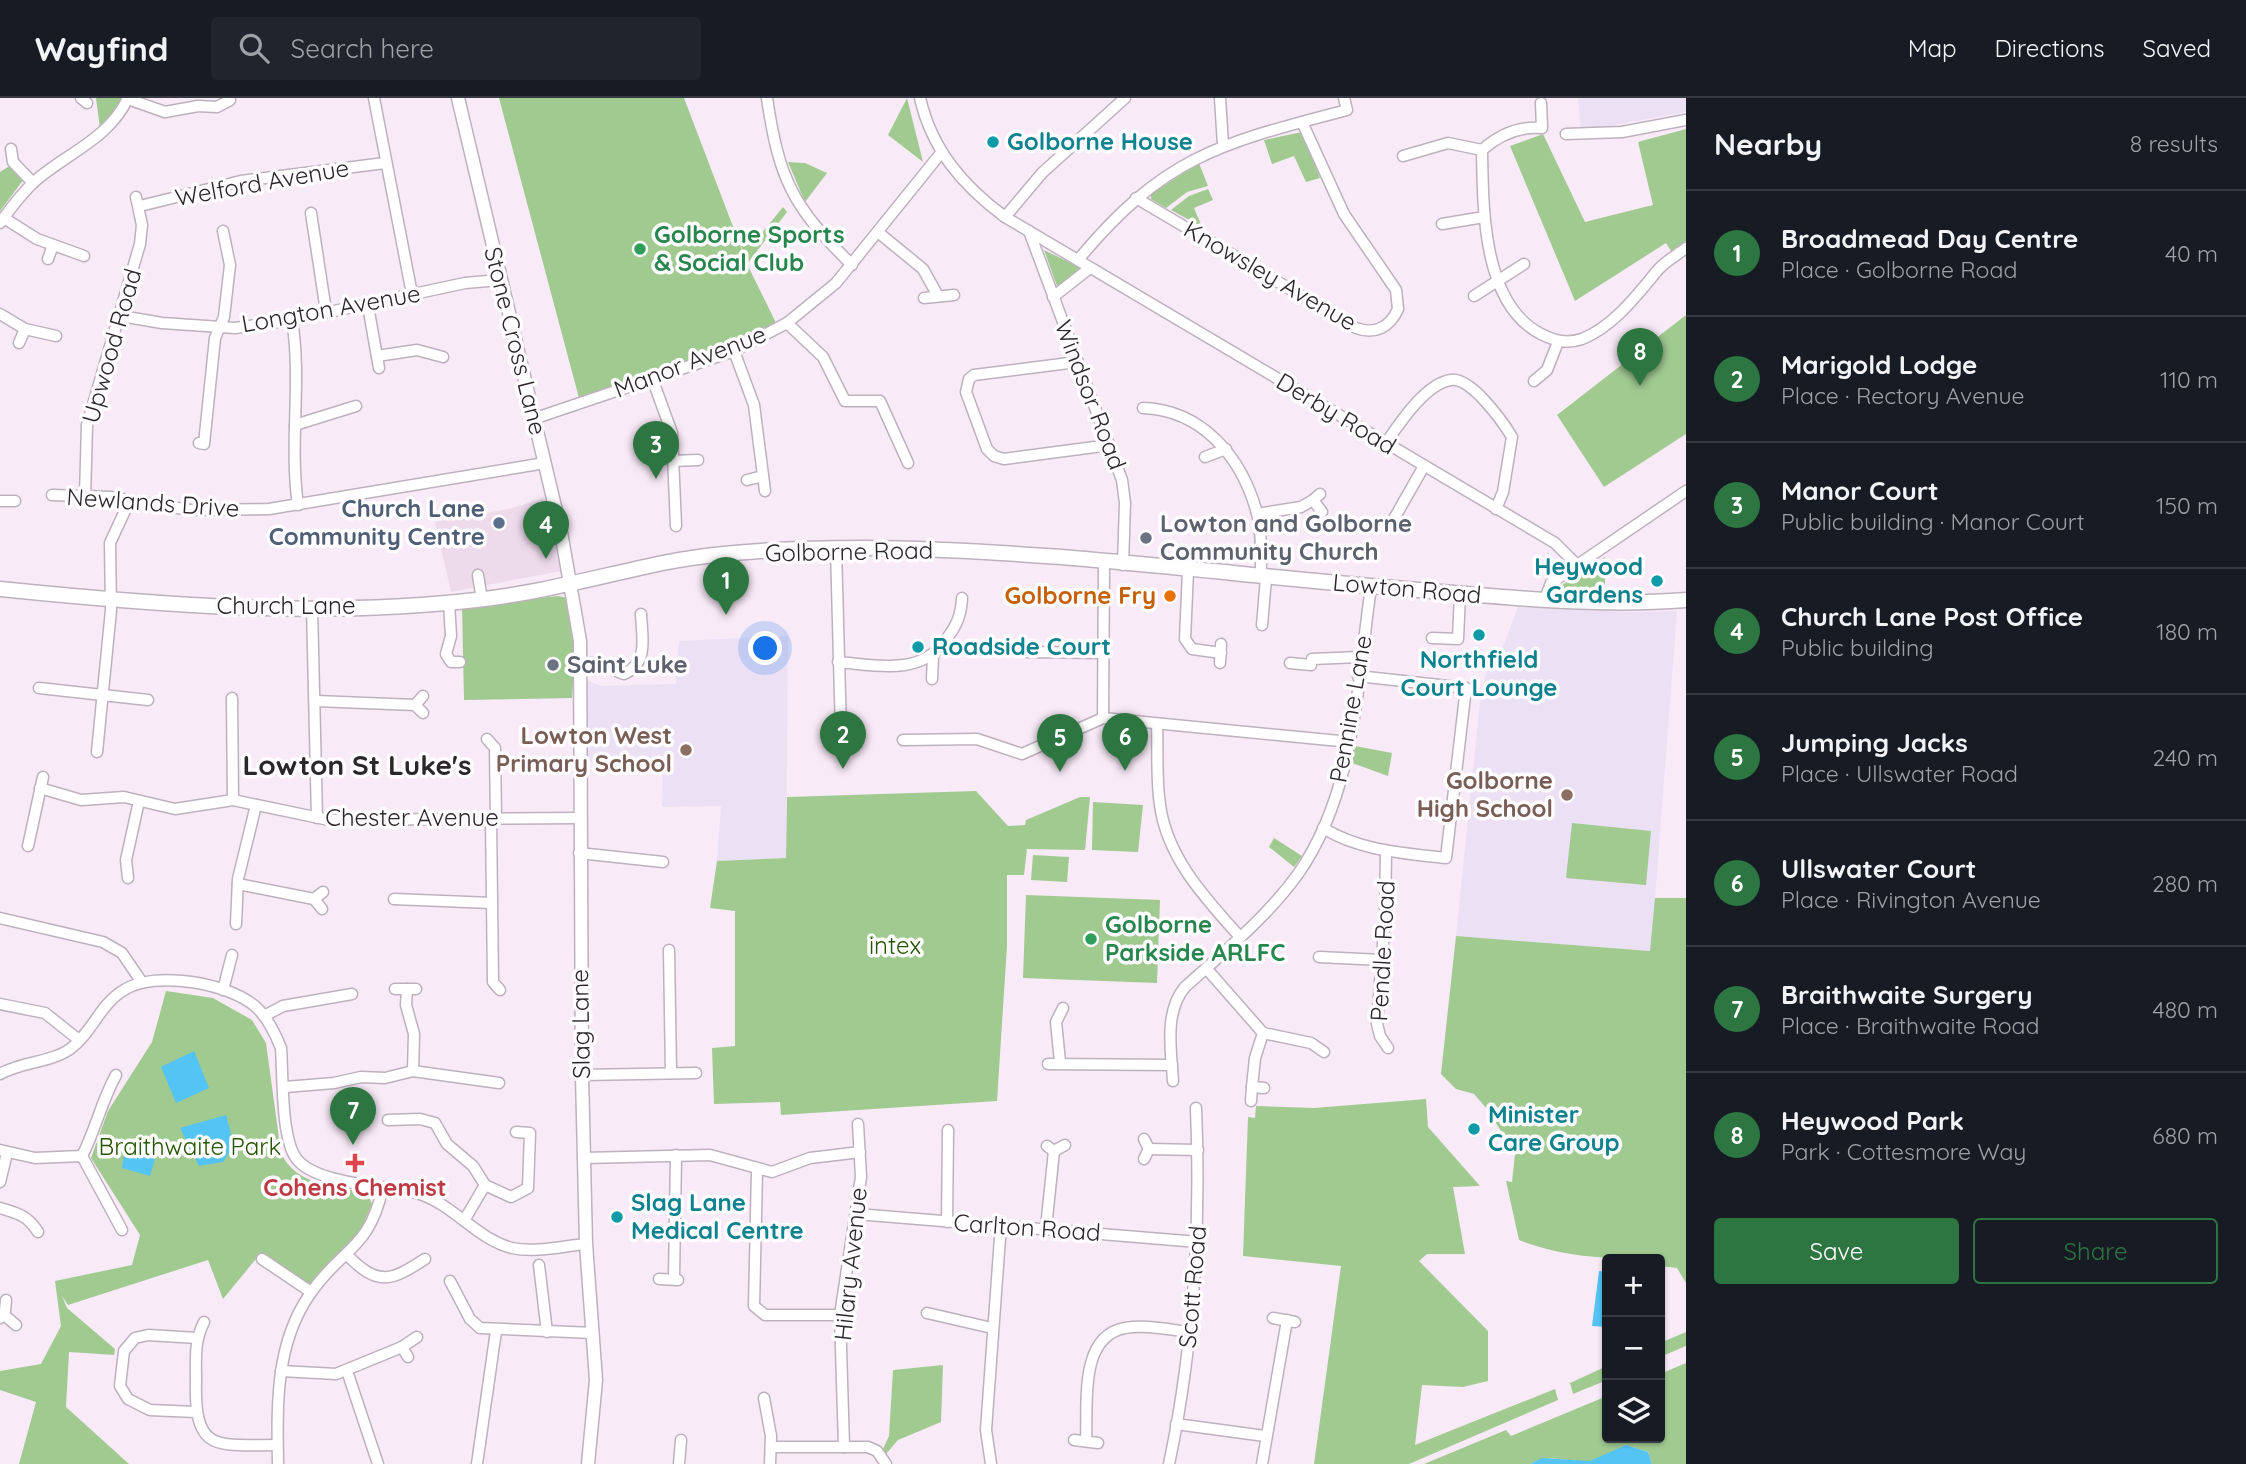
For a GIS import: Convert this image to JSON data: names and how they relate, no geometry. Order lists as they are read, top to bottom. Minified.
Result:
{"streets":{"main road":["Golborne Road","Lowton Road","Church Lane"],"street":["Welford Avenue","Knowsley Avenue","Longton Avenue","Stone Cross Lane","Upwood Road","Manor Avenue","Windsor Road","Derby Road","Newlands Drive","Pennine Lane","Chester Avenue","Pendle Road","Slag Lane","Carlton Road","Hilary Avenue","Scott Road"]},"crossings":[["Welford Avenue","Upwood Road"],["Longton Avenue","Stone Cross Lane"],["Longton Avenue","Upwood Road"],["Stone Cross Lane","Manor Avenue"],["Stone Cross Lane","Newlands Drive"],["Stone Cross Lane","Golborne Road"],["Stone Cross Lane","Church Lane"],["Stone Cross Lane","Slag Lane"],["Upwood Road","Newlands Drive"],["Manor Avenue","Derby Road"],["Windsor Road","Derby Road"],["Windsor Road","Lowton Road"],["Golborne Road","Lowton Road"],["Golborne Road","Church Lane"],["Golborne Road","Slag Lane"],["Lowton Road","Pennine Lane"],["Church Lane","Slag Lane"],["Chester Avenue","Slag Lane"],["Carlton Road","Hilary Avenue"],["Carlton Road","Scott Road"]],"districts":["Lowton St Luke's"],"parks":["intex","Braithwaite Park"],"places":{"other":["Golborne House","Golborne Sports & Social Club","Church Lane Community Centre","Lowton and Golborne Community Church","Heywood Gardens","Golborne Fry","Northfield Court Lounge","Roadside Court","Saint Luke","Lowton West Primary School","Golborne High School","Golborne Parkside ARLFC","Minister Care Group","Slag Lane Medical Centre"],"health":["Cohens Chemist"]},"page":{"header":"Wayfind","search":"Search here","nav":["Map","Directions","Saved"],"heading":["Nearby","8 results"],"list":[{"mark":"1","name":"Broadmead Day Centre","note":"Place · Golborne Road","value":"40 m"},{"mark":"2","name":"Marigold Lodge","note":"Place · Rectory Avenue","value":"110 m"},{"mark":"3","name":"Manor Court","note":"Public building · Manor Court","value":"150 m"},{"mark":"4","name":"Church Lane Post Office","note":"Public building","value":"180 m"},{"mark":"5","name":"Jumping Jacks","note":"Place · Ullswater Road","value":"240 m"},{"mark":"6","name":"Ullswater Court","note":"Place · Rivington Avenue","value":"280 m"},{"mark":"7","name":"Braithwaite Surgery","note":"Place · Braithwaite Road","value":"480 m"},{"mark":"8","name":"Heywood Park","note":"Park · Cottesmore Way","value":"680 m"}],"pins":["8","3","4","1","2","6","5","7"],"buttons":["Save","Share"],"map_buttons":["+","−"]}}
